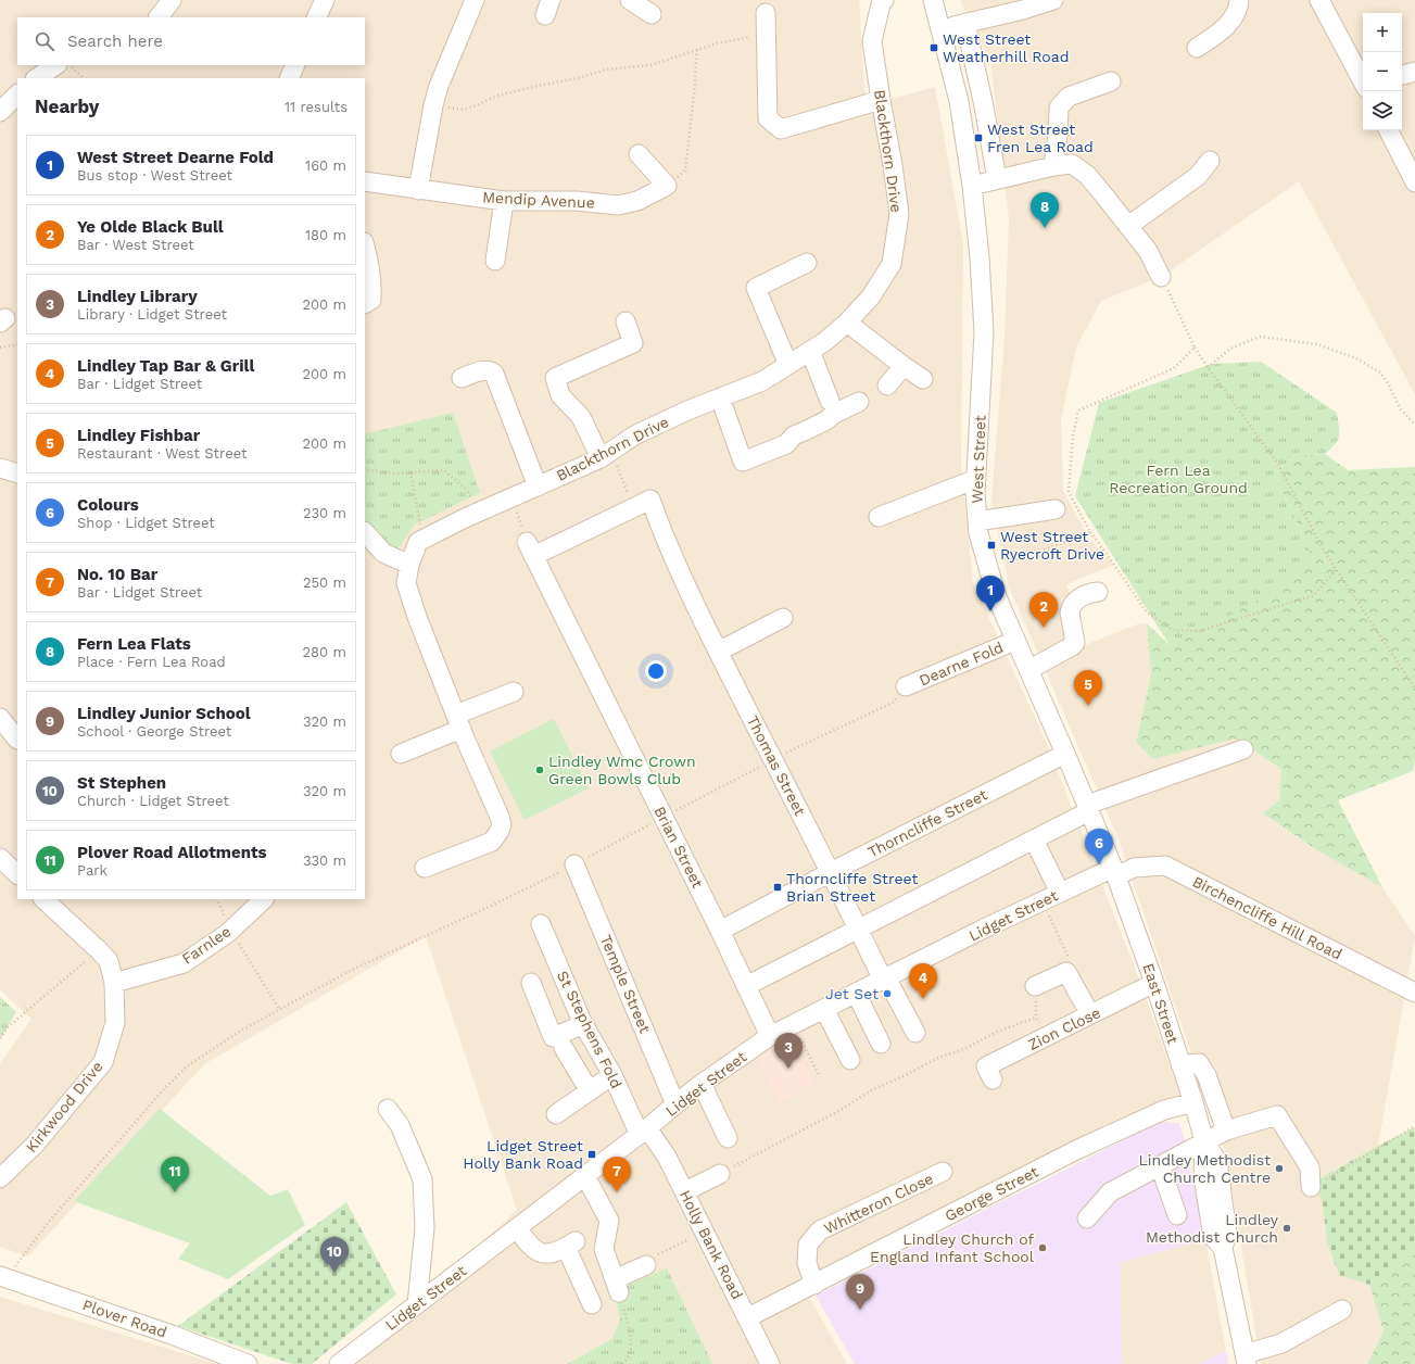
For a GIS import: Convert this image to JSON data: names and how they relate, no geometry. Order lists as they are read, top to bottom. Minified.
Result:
{"streets":{"street":["Blackthorn Drive","Mendip Avenue","West Street","Dearne Fold","Thomas Street","Thorncliffe Street","Brian Street","Lidget Street","Birchencliffe Hill Road","Farnlee","Temple Street","East Street","Zion Close","St Stephens Fold","Kirkwood Drive","George Street","Whitteron Close","Holly Bank Road","Plover Road"]},"crossings":[["West Street","Dearne Fold"],["West Street","Thorncliffe Street"],["West Street","Lidget Street"],["West Street","Birchencliffe Hill Road"],["West Street","East Street"],["Thomas Street","Thorncliffe Street"],["Thomas Street","Lidget Street"],["Thorncliffe Street","Brian Street"],["Brian Street","Lidget Street"],["Lidget Street","Birchencliffe Hill Road"],["Lidget Street","Temple Street"],["Lidget Street","East Street"],["Lidget Street","St Stephens Fold"],["Lidget Street","Holly Bank Road"],["Birchencliffe Hill Road","East Street"],["Farnlee","Kirkwood Drive"],["East Street","Zion Close"],["East Street","George Street"],["St Stephens Fold","Holly Bank Road"],["George Street","Whitteron Close"],["George Street","Holly Bank Road"]],"parks":["Fern Lea Recreation Ground"],"places":{"transit":["West Street Weatherhill Road","West Street Fren Lea Road","West Street Ryecroft Drive","Thorncliffe Street Brian Street","Lidget Street Holly Bank Road"],"other":["Lindley Wmc Crown Green Bowls Club","Jet Set","Lindley Methodist Church Centre","Lindley Methodist Church","Lindley Church of England Infant School"]},"page":{"map_buttons":["+","−"],"search":"Search here","heading":["Nearby","11 results"],"list":[{"mark":"1","name":"West Street Dearne Fold","note":"Bus stop · West Street","value":"160 m"},{"mark":"2","name":"Ye Olde Black Bull","note":"Bar · West Street","value":"180 m"},{"mark":"3","name":"Lindley Library","note":"Library · Lidget Street","value":"200 m"},{"mark":"4","name":"Lindley Tap Bar & Grill","note":"Bar · Lidget Street","value":"200 m"},{"mark":"5","name":"Lindley Fishbar","note":"Restaurant · West Street","value":"200 m"},{"mark":"6","name":"Colours","note":"Shop · Lidget Street","value":"230 m"},{"mark":"7","name":"No. 10 Bar","note":"Bar · Lidget Street","value":"250 m"},{"mark":"8","name":"Fern Lea Flats","note":"Place · Fern Lea Road","value":"280 m"},{"mark":"9","name":"Lindley Junior School","note":"School · George Street","value":"320 m"},{"mark":"10","name":"St Stephen","note":"Church · Lidget Street","value":"320 m"},{"mark":"11","name":"Plover Road Allotments","note":"Park","value":"330 m"}],"pins":["8","1","2","5","6","4","3","7","11","10","9"]}}
